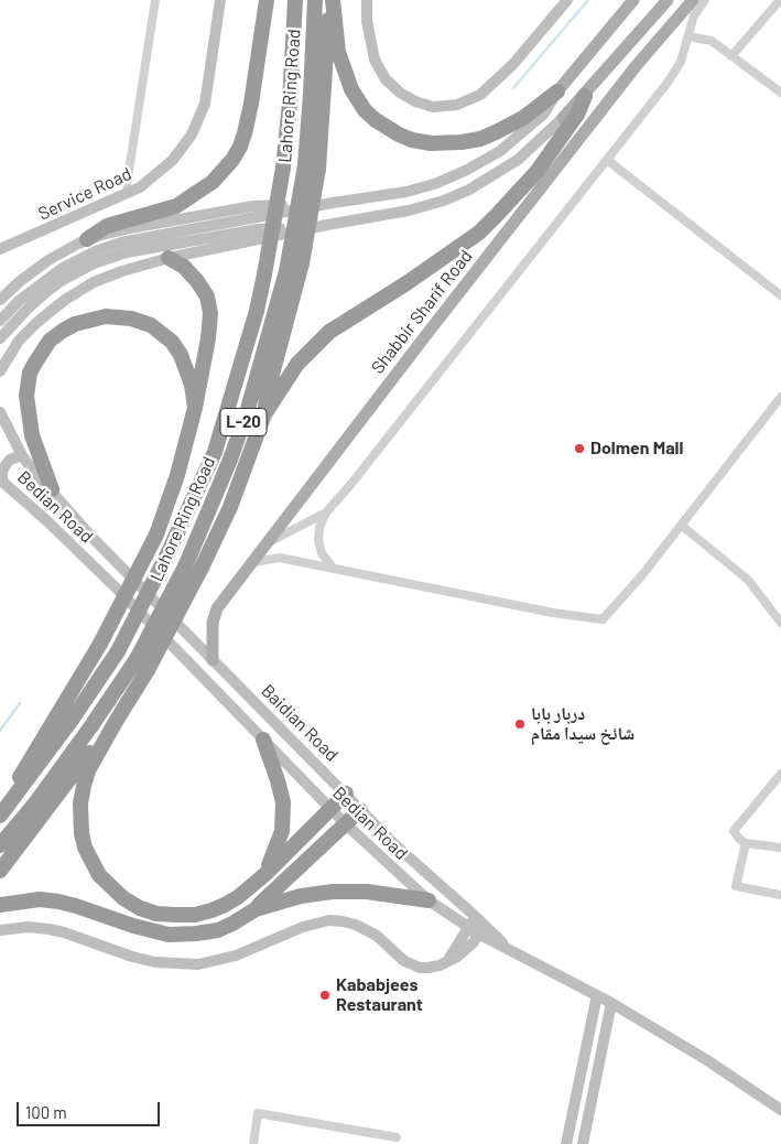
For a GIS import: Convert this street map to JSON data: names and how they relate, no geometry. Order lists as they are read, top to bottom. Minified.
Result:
{"streets":{"highway":["Lahore Ring Road","L-20"],"main road":["Service Road","Shabbir Sharif Road","Bedian Road","Baidian Road"]},"crossings":[["Shabbir Sharif Road","Baidian Road"],["Bedian Road","Baidian Road"]],"places":["Dolmen Mall","دربار بابا شائخ سیدا مقام","Kababjees Restaurant"],"scale_bar":"100 m"}
